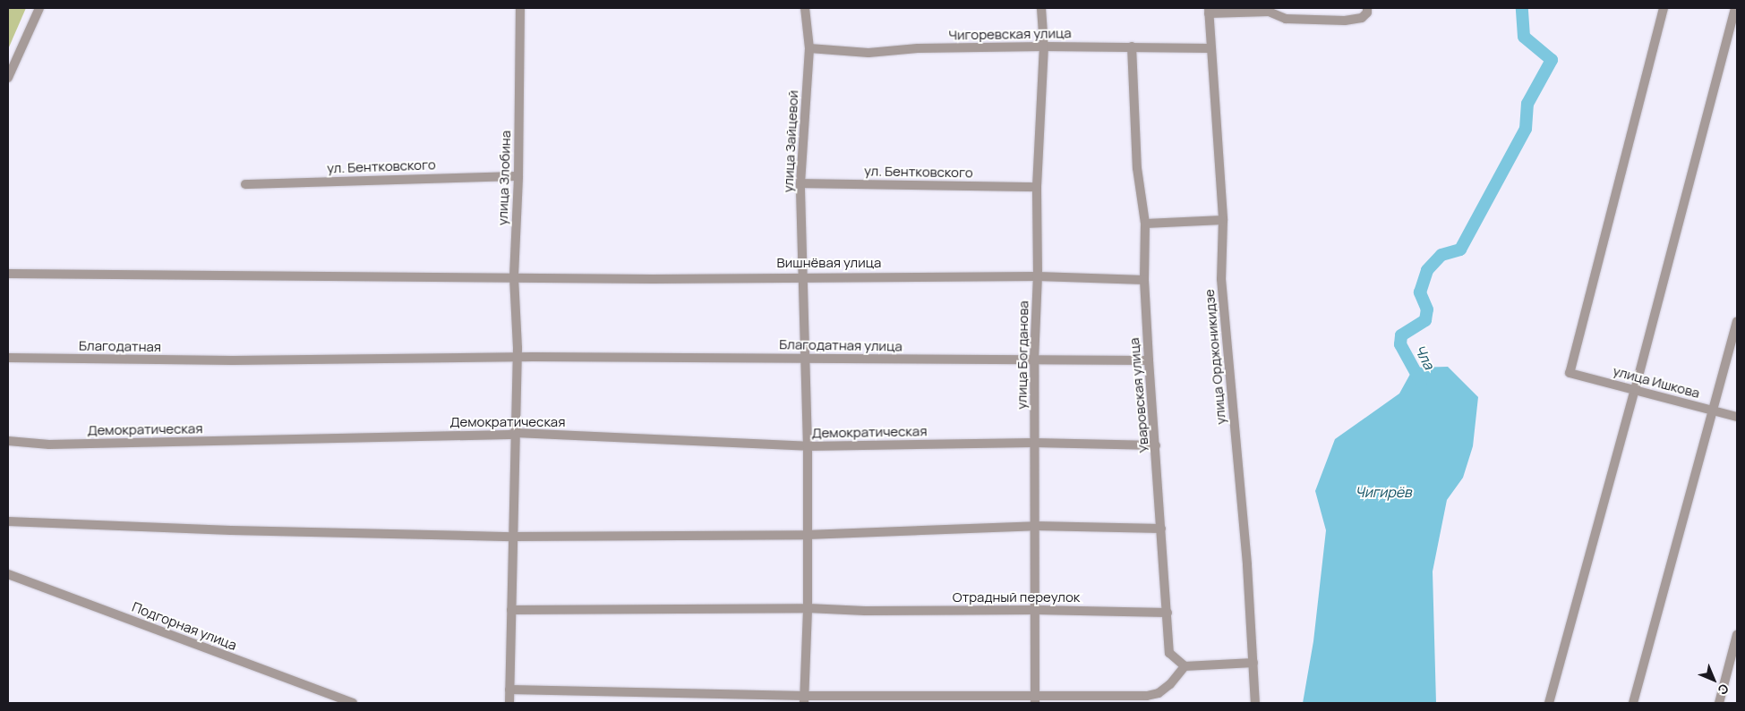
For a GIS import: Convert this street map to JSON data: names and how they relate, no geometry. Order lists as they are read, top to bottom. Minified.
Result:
{"streets":{"street":["Чигоревская улица","улица Зайцевой","ул. Бентковского","улица Злобина","Вишнёвая улица","Благодатная улица","Благодатная","улица Богданова","улица Орджоникидзе","улица Ишкова","Уваровская улица","Демократическая","Отрадный переулок","Подгорная улица"]},"crossings":[["Чигоревская улица","улица Зайцевой"],["Чигоревская улица","улица Богданова"],["Чигоревская улица","улица Орджоникидзе"],["Чигоревская улица","Уваровская улица"],["улица Зайцевой","ул. Бентковского"],["улица Зайцевой","Вишнёвая улица"],["улица Зайцевой","Благодатная улица"],["улица Зайцевой","Демократическая"],["улица Зайцевой","Отрадный переулок"],["ул. Бентковского","улица Злобина"],["ул. Бентковского","улица Богданова"],["улица Злобина","Вишнёвая улица"],["улица Злобина","Благодатная улица"],["улица Злобина","Благодатная"],["улица Злобина","Демократическая"],["улица Злобина","Отрадный переулок"],["Вишнёвая улица","улица Богданова"],["Вишнёвая улица","Уваровская улица"],["Благодатная улица","Благодатная"],["Благодатная улица","улица Богданова"],["Благодатная улица","Уваровская улица"],["улица Богданова","Демократическая"],["улица Богданова","Отрадный переулок"],["Уваровская улица","Демократическая"],["Уваровская улица","Отрадный переулок"]],"water":["Чла","Чигирёв"],"north":"bottom right"}
